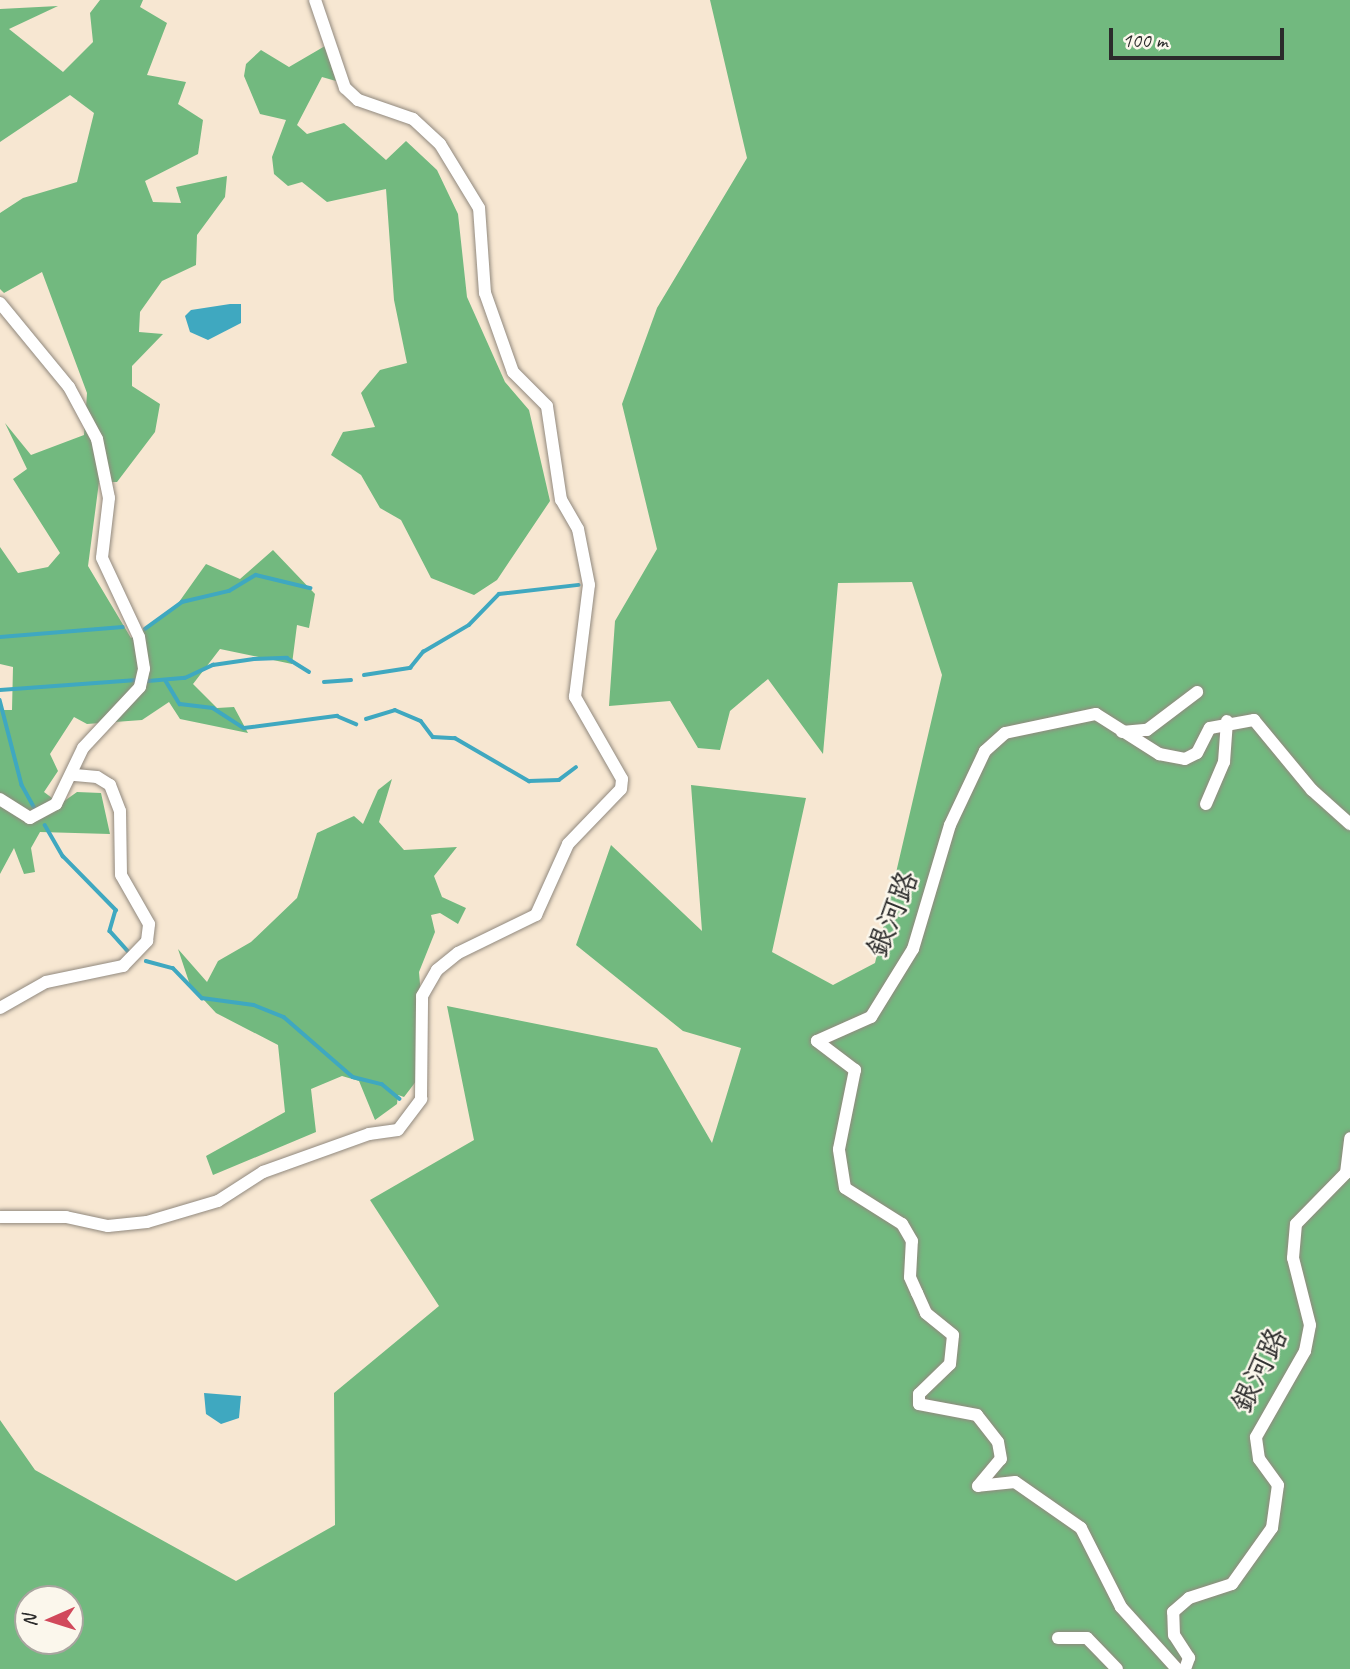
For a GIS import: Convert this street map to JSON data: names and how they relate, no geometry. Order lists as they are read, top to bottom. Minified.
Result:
{"streets":{"street":["銀河路"]},"scale_bar":"100 m","north":"left"}
